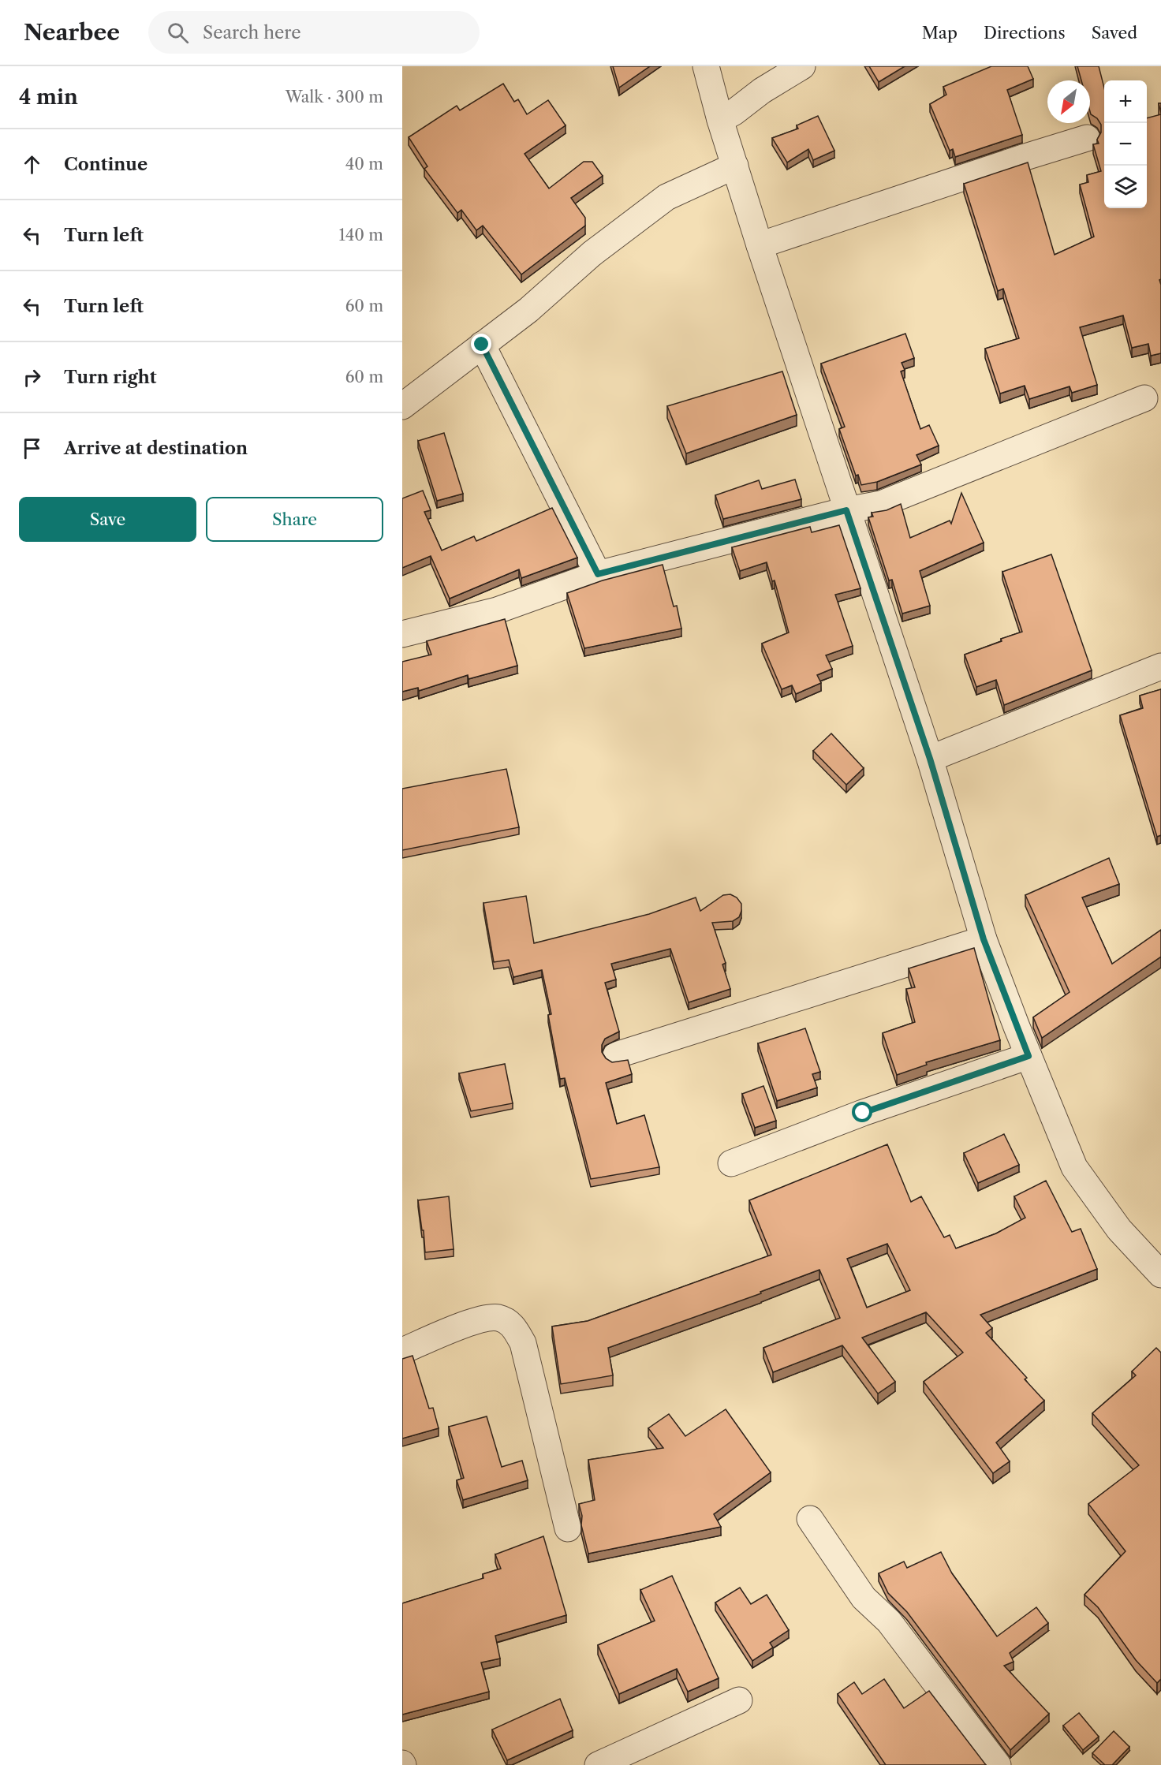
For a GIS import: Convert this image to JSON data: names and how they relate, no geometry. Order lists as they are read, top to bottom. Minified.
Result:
{"north":"bottom left","page":{"header":"Nearbee","search":"Search here","nav":["Map","Directions","Saved"],"heading":["4 min","Walk · 300 m"],"map_buttons":["+","−"],"list":[["Continue","40 m"],["Turn left","140 m"],["Turn left","60 m"],["Turn right","60 m"],"Arrive at destination"],"buttons":["Save","Share"]}}
